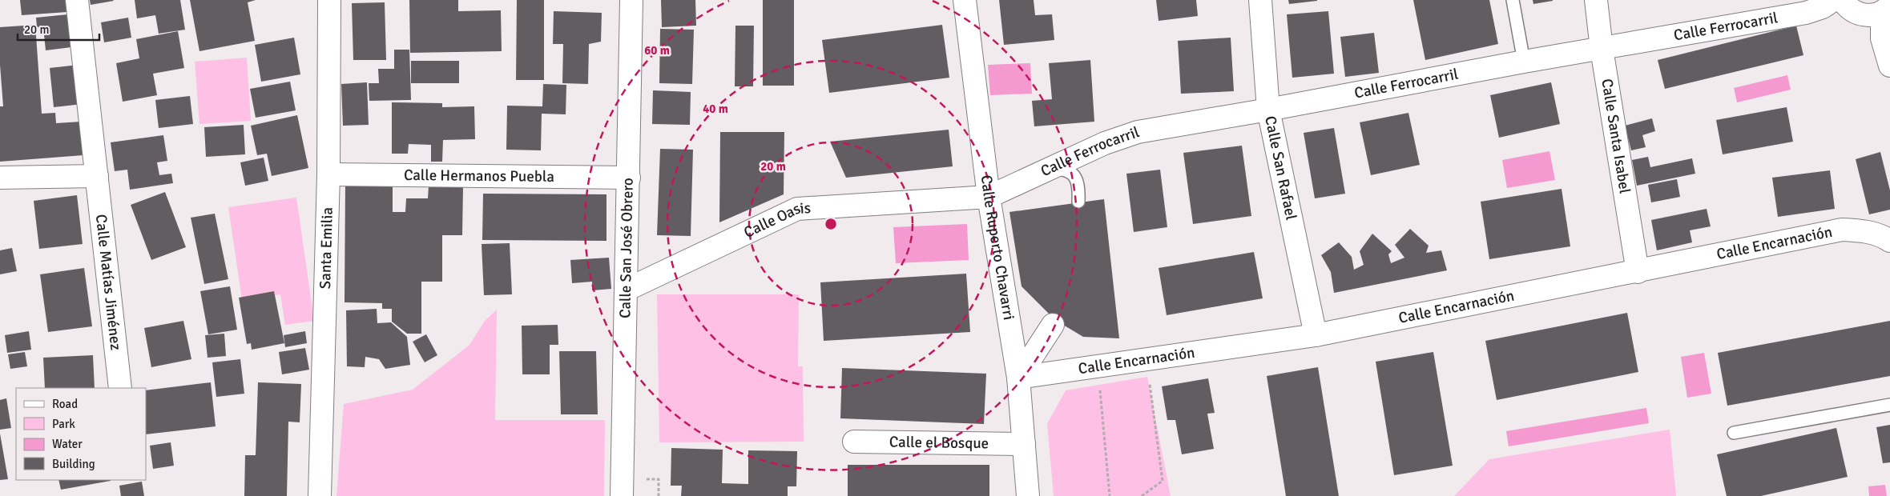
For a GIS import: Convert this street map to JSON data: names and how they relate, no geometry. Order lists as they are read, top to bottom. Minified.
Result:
{"streets":{"street":["Calle Ferrocarril","Calle Santa Isabel","Calle San Rafael","Calle Hermanos Puebla","Calle Oasis","Calle Encarnación","Santa Emilia","Calle San José Obrero","Calle Ruperto Chavarri","Calle Matías Jiménez","Calle el Bosque"]},"crossings":[["Calle Ferrocarril","Calle Santa Isabel"],["Calle Ferrocarril","Calle San Rafael"],["Calle Ferrocarril","Calle Oasis"],["Calle Ferrocarril","Calle Ruperto Chavarri"],["Calle Santa Isabel","Calle Encarnación"],["Calle San Rafael","Calle Encarnación"],["Calle Hermanos Puebla","Santa Emilia"],["Calle Hermanos Puebla","Calle San José Obrero"],["Calle Oasis","Calle San José Obrero"],["Calle Oasis","Calle Ruperto Chavarri"],["Calle Encarnación","Calle Ruperto Chavarri"],["Calle Ruperto Chavarri","Calle el Bosque"]],"legend":["Road","Park","Water","Building"],"scale_bar":"20 m","rings":["60 m","40 m","20 m"]}
